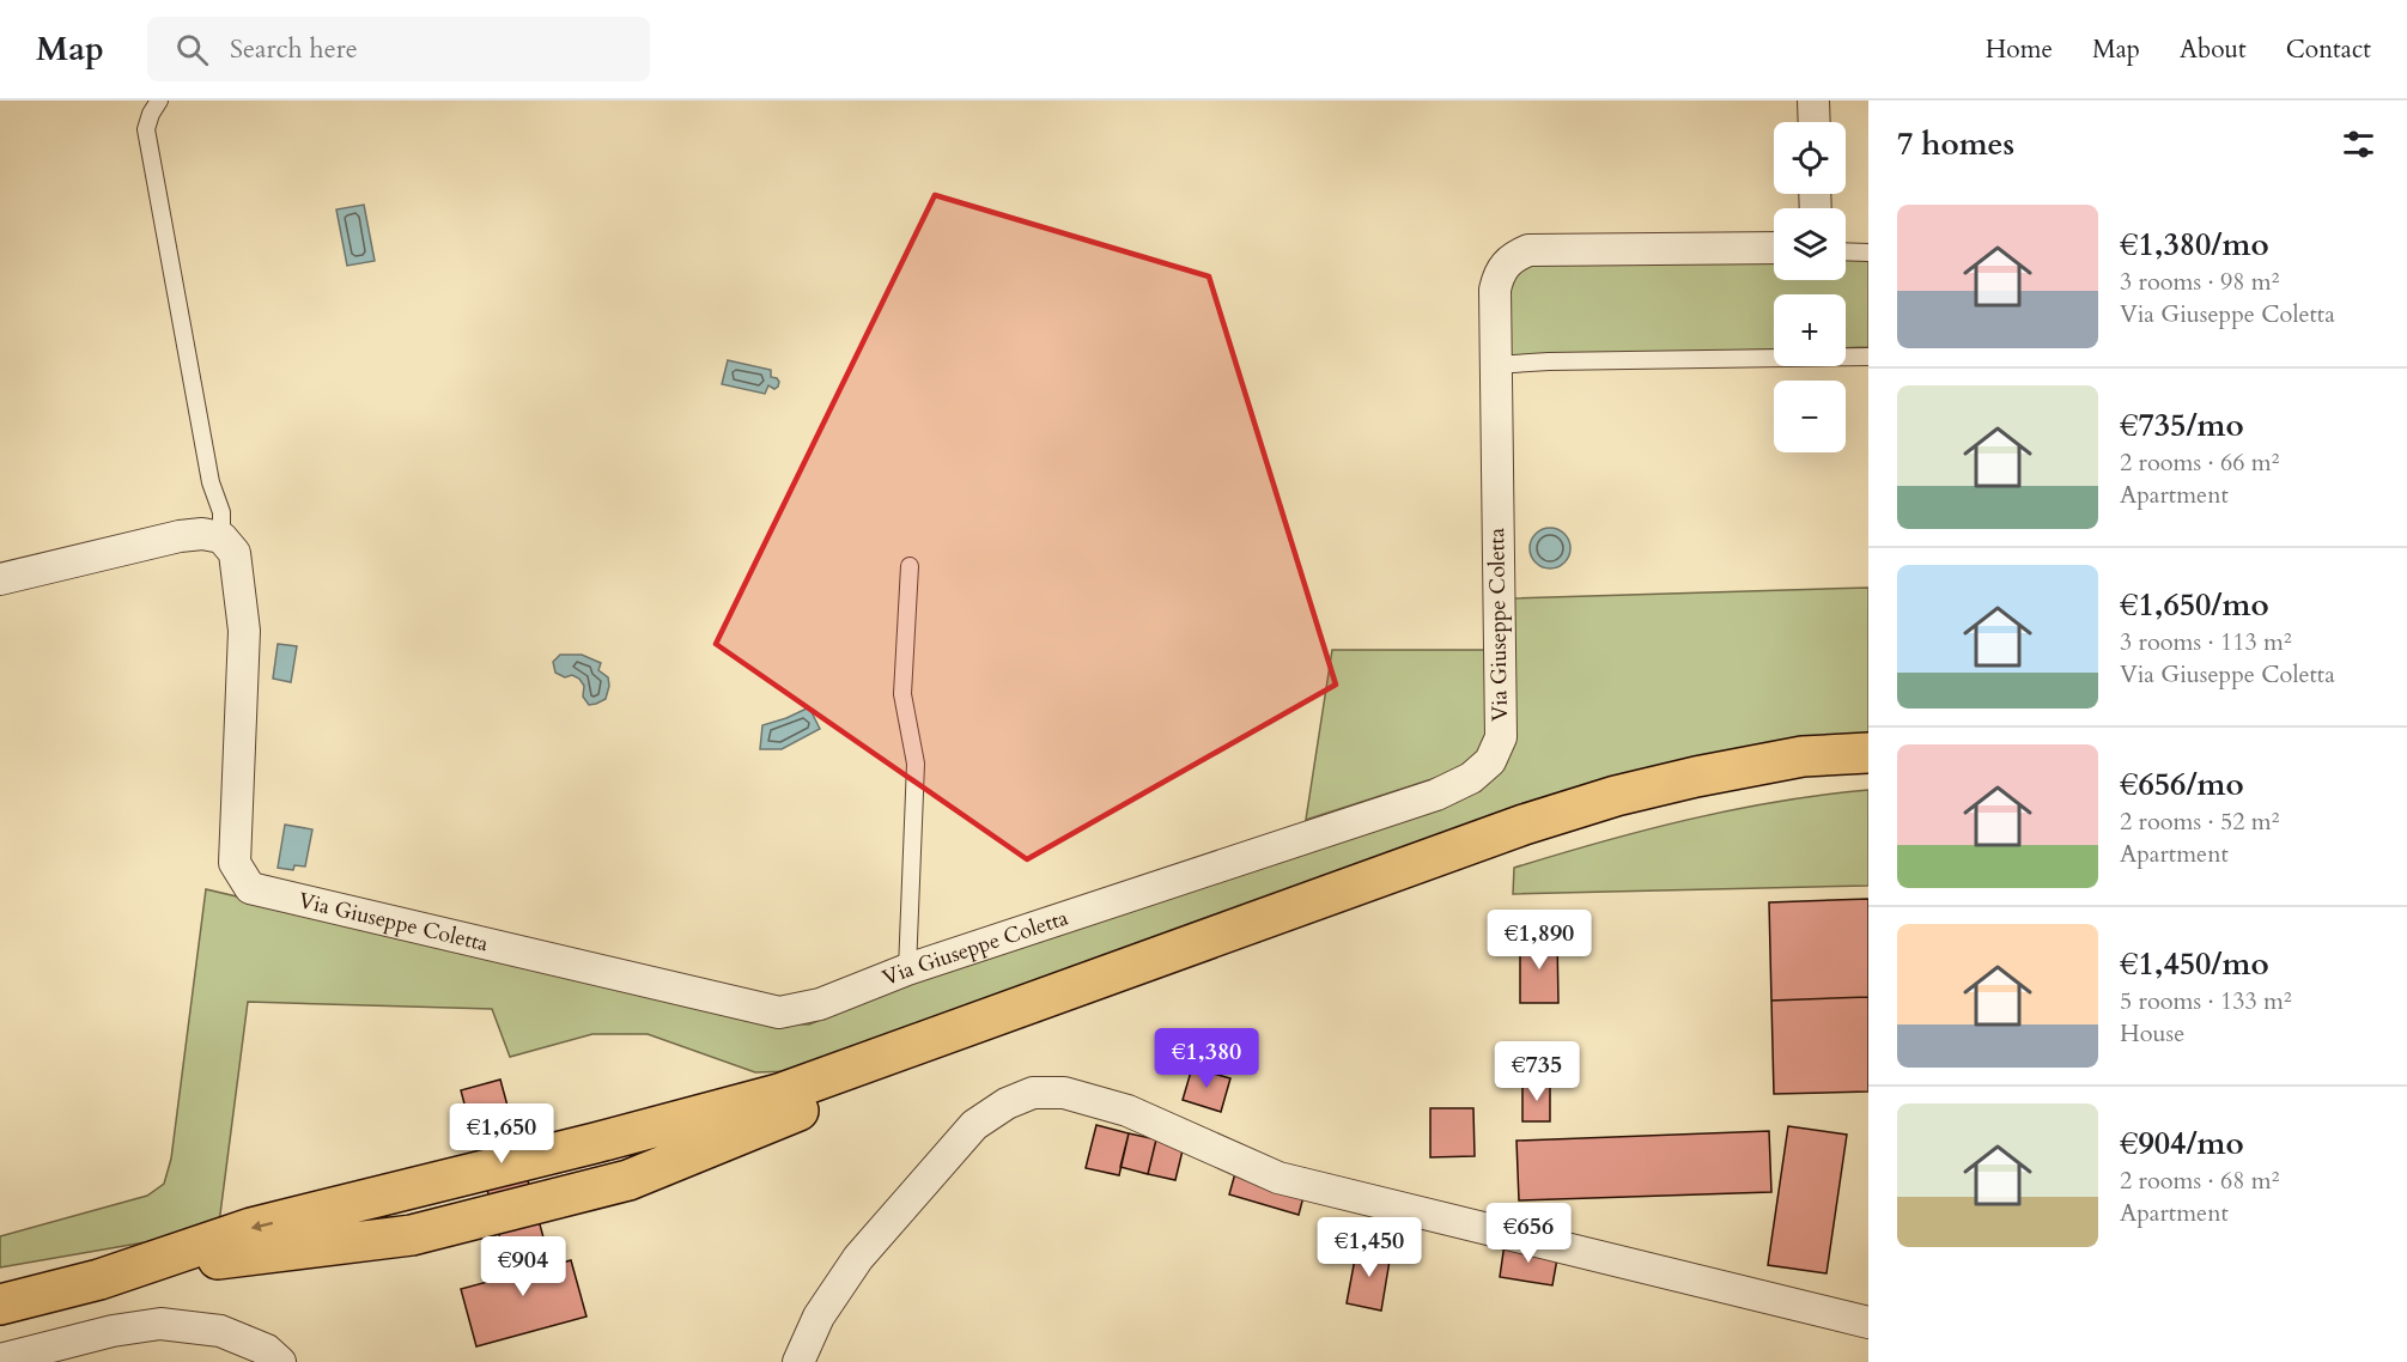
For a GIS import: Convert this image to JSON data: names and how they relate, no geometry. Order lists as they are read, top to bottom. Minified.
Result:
{"streets":{"street":["Via Giuseppe Coletta"]},"page":{"header":"Map","search":"Search here","nav":["Home","Map","About","Contact"],"heading":"7 homes","map_buttons":["+","−"],"list":[{"name":"€1,380/mo","note":"3 rooms · 98 m² · Via Giuseppe Coletta"},{"name":"€735/mo","note":"2 rooms · 66 m² · Apartment"},{"name":"€1,650/mo","note":"3 rooms · 113 m² · Via Giuseppe Coletta"},{"name":"€656/mo","note":"2 rooms · 52 m² · Apartment"},{"name":"€1,450/mo","note":"5 rooms · 133 m² · House"},{"name":"€904/mo","note":"2 rooms · 68 m² · Apartment"}],"price":["€1,890","€1,380","€735","€1,650","€656","€1,450","€904"]}}
